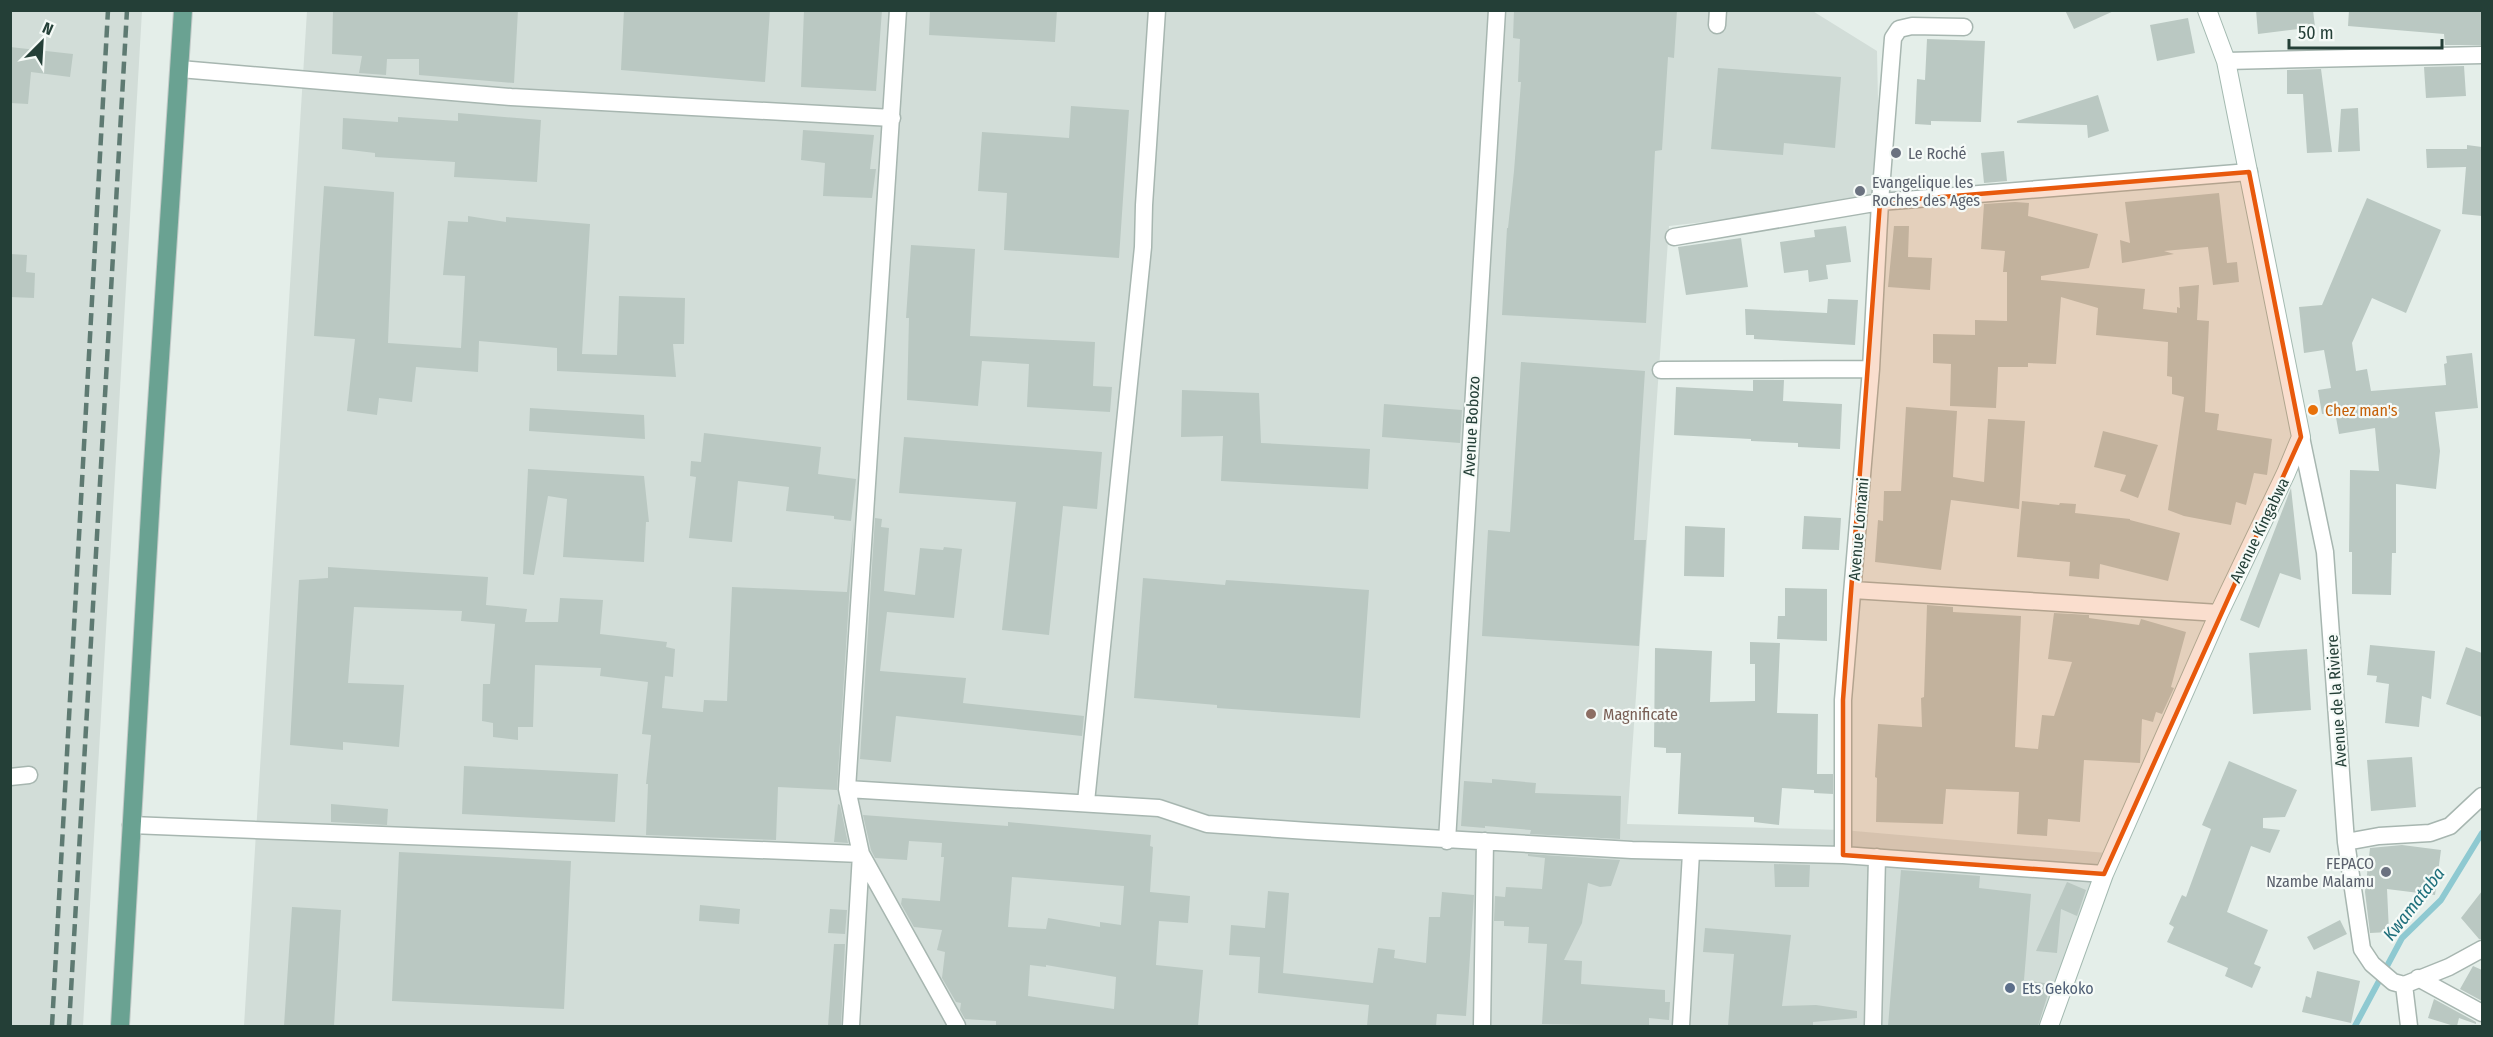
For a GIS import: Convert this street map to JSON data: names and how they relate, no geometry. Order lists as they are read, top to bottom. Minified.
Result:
{"streets":{"street":["Avenue Bobozo","Avenue Lomami","Avenue Kingabwa","Avenue de la Riviere"]},"crossings":[["Avenue Kingabwa","Avenue de la Riviere"]],"water":["Kwamataba"],"places":["Le Roché","Evangelique les Roches des Ages","Chez man's","Magnificate","FEPACO Nzambe Malamu","Ets Gekoko"],"scale_bar":"50 m","north":"top right"}
